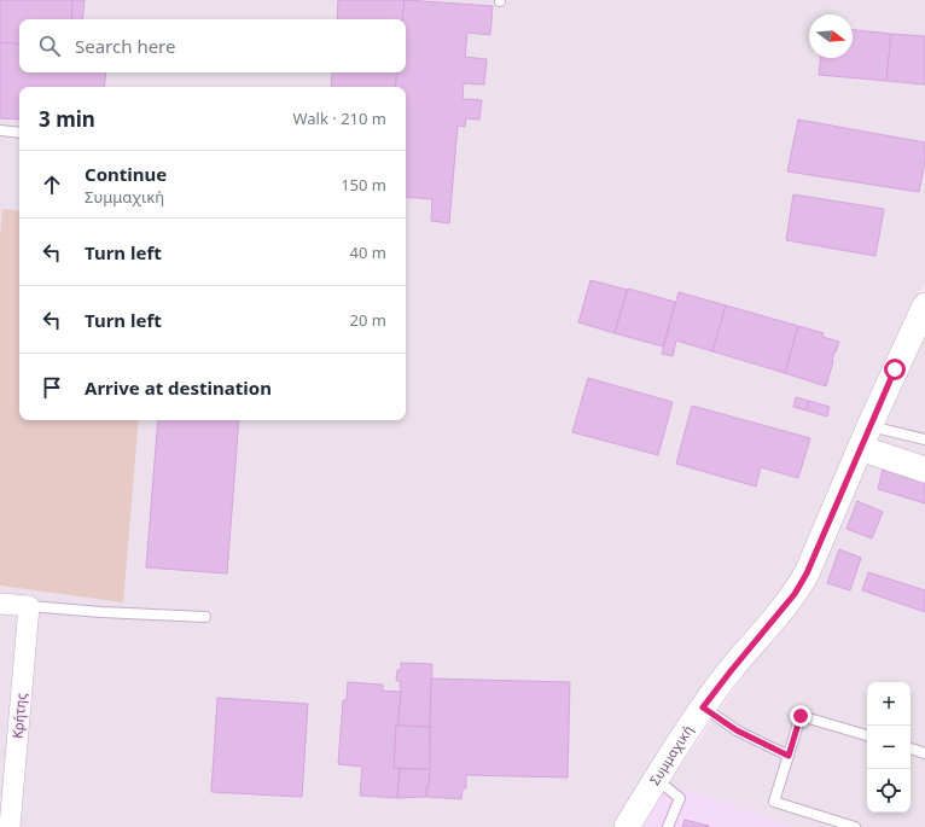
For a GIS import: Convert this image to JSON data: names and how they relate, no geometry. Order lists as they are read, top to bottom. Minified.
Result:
{"streets":{"street":["Κρήτης","Συμμαχική"]},"north":"right","page":{"search":"Search here","heading":["3 min","Walk · 210 m"],"list":[["Continue","Συμμαχική","150 m"],["Turn left","40 m"],["Turn left","20 m"],"Arrive at destination"],"map_buttons":["+","−"]}}
